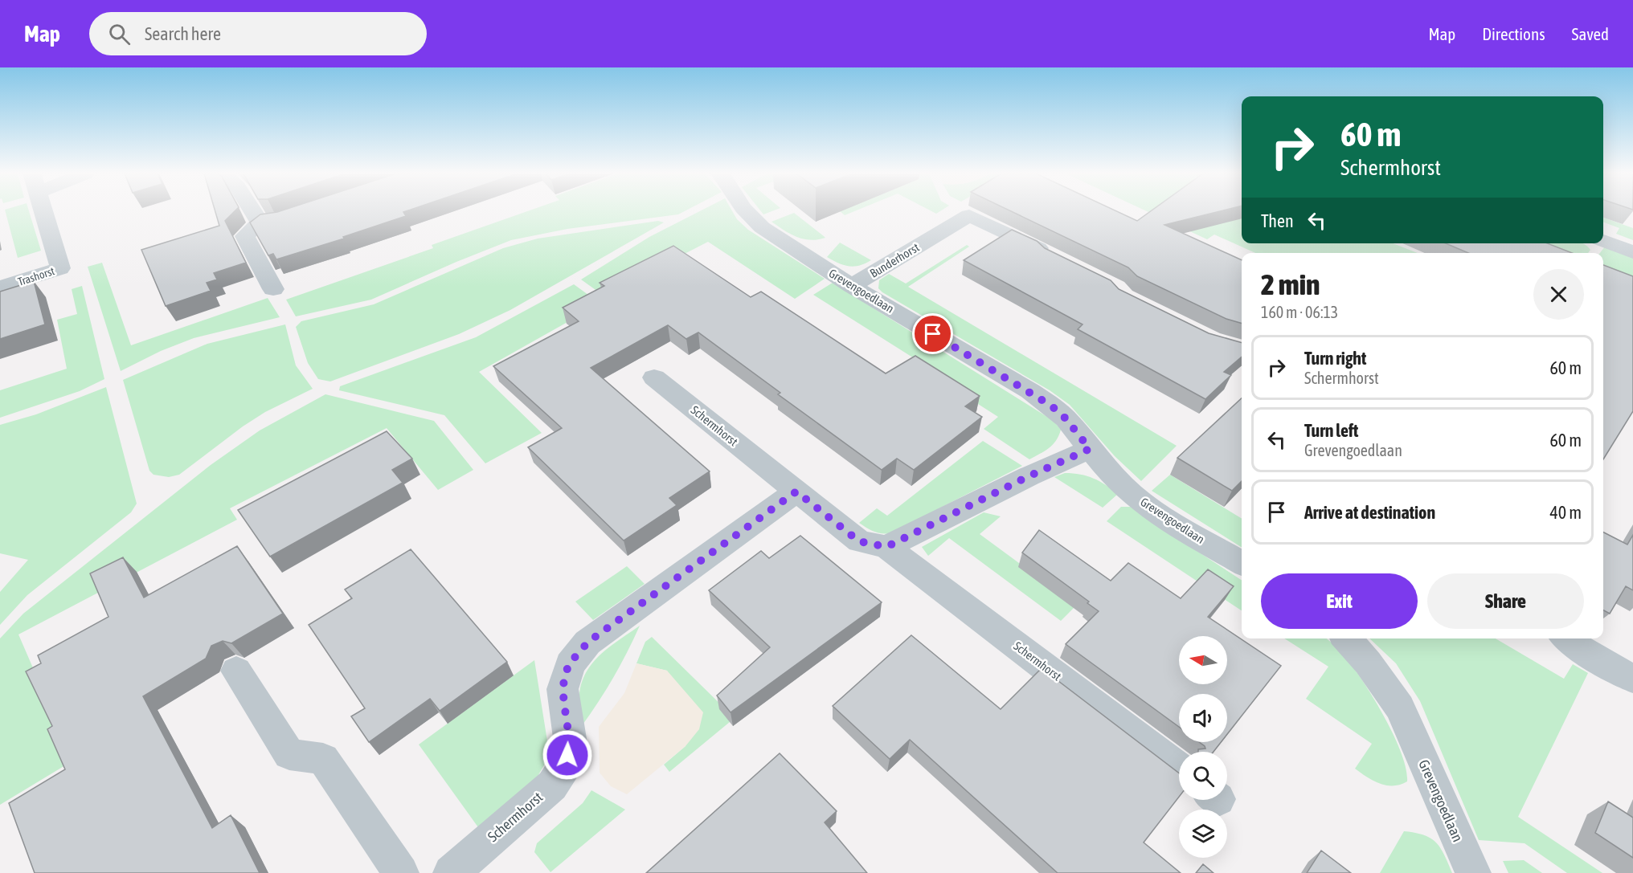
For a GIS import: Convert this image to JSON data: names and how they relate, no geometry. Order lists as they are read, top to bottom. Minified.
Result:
{"streets":{"street":["Bunderhorst","Trashorst","Grevengoedlaan","Schermhorst"]},"crossings":[["Bunderhorst","Grevengoedlaan"]],"north":"left","page":{"header":"Map","search":"Search here","nav":["Map","Directions","Saved"],"turn":["60 m","Schermhorst"],"then":"Then","heading":["2 min","160 m · 06:13"],"list":[{"name":"Turn right","note":"Schermhorst","value":"60 m"},{"name":"Turn left","note":"Grevengoedlaan","value":"60 m"},{"name":"Arrive at destination","value":"40 m"}],"buttons":["Exit","Share"]}}
